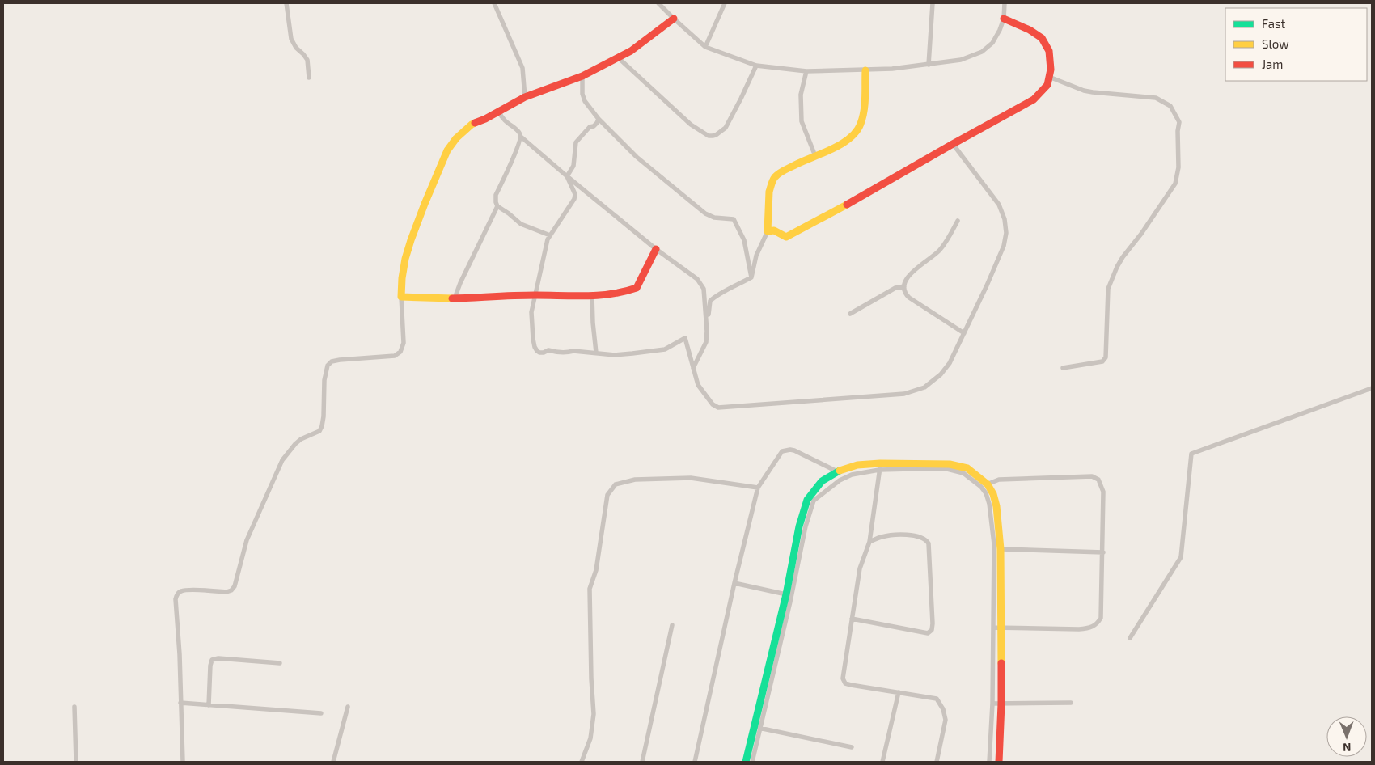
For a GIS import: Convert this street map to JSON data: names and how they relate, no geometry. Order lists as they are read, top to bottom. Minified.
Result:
{"legend":["Fast","Slow","Jam"],"north":"bottom"}
